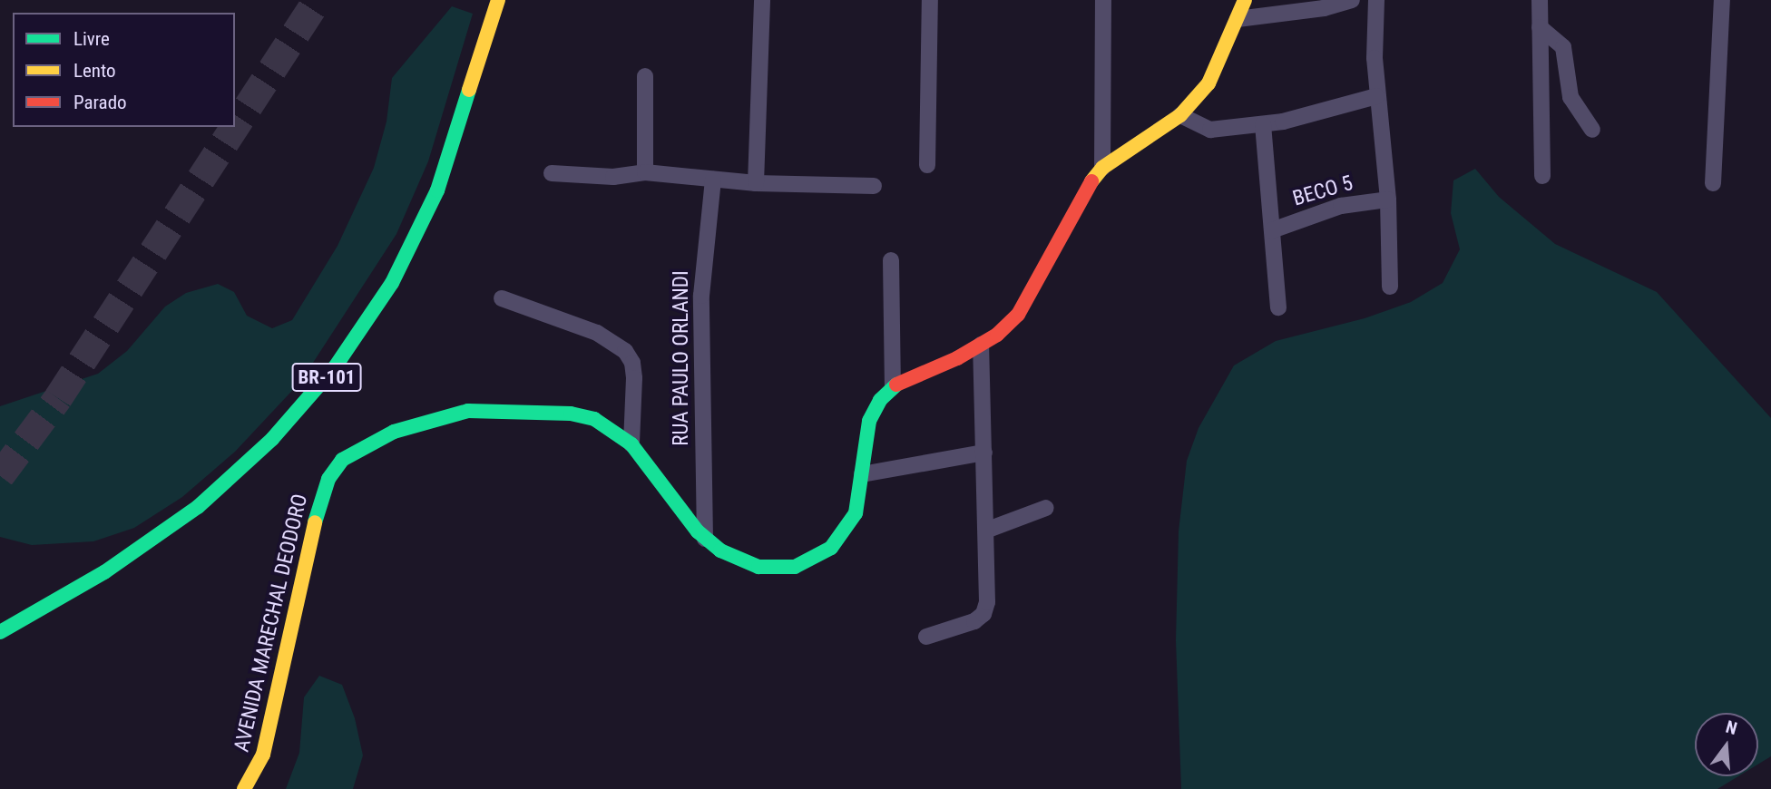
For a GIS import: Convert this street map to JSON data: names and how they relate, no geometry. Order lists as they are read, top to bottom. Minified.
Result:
{"streets":{"main road":["BR-101","AVENIDA MARECHAL DEODORO"],"street":["BECO 5","RUA PAULO ORLANDI"]},"crossings":[["RUA PAULO ORLANDI","AVENIDA MARECHAL DEODORO"]],"legend":["Livre","Lento","Parado"],"north":"top"}
